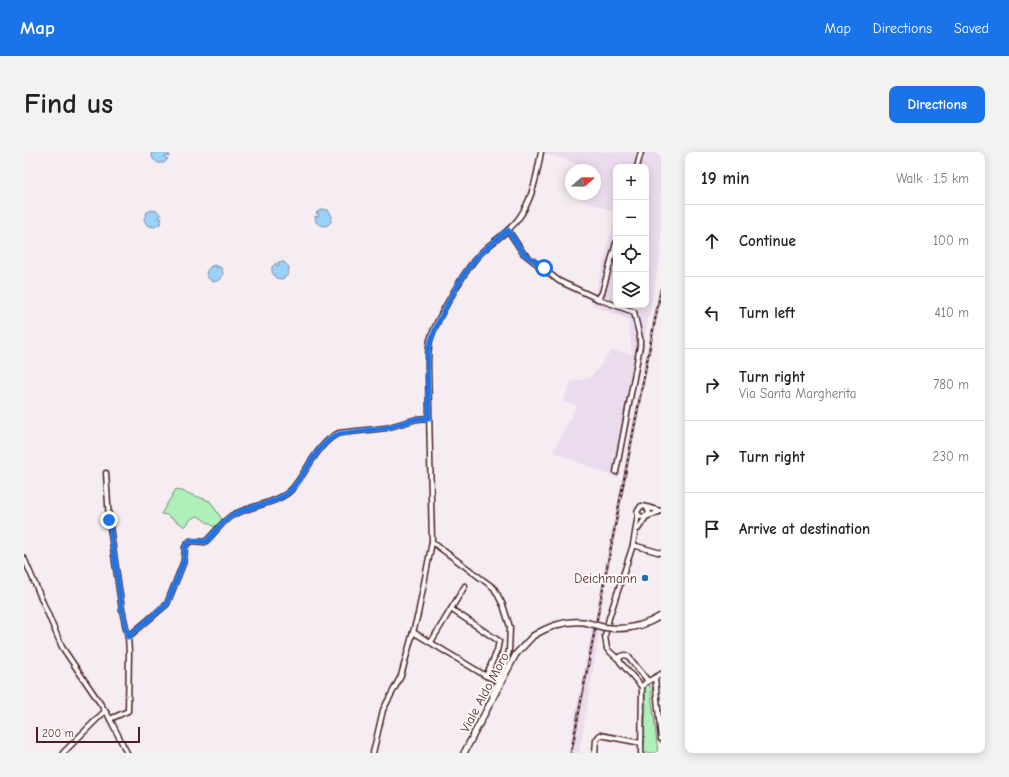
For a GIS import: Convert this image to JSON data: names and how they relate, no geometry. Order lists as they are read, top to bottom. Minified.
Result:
{"streets":{"main road":["Viale Aldo Moro"]},"places":["Deichmann"],"scale_bar":"200 m","north":"right","page":{"header":"Map","nav":["Map","Directions","Saved"],"buttons":"Directions","title":"Find us","heading":["19 min","Walk · 1.5 km"],"map_buttons":["+","−"],"list":[["Continue","100 m"],["Turn left","410 m"],["Turn right","Via Santa Margherita","780 m"],["Turn right","230 m"],"Arrive at destination"],"scale":"200 m"}}
